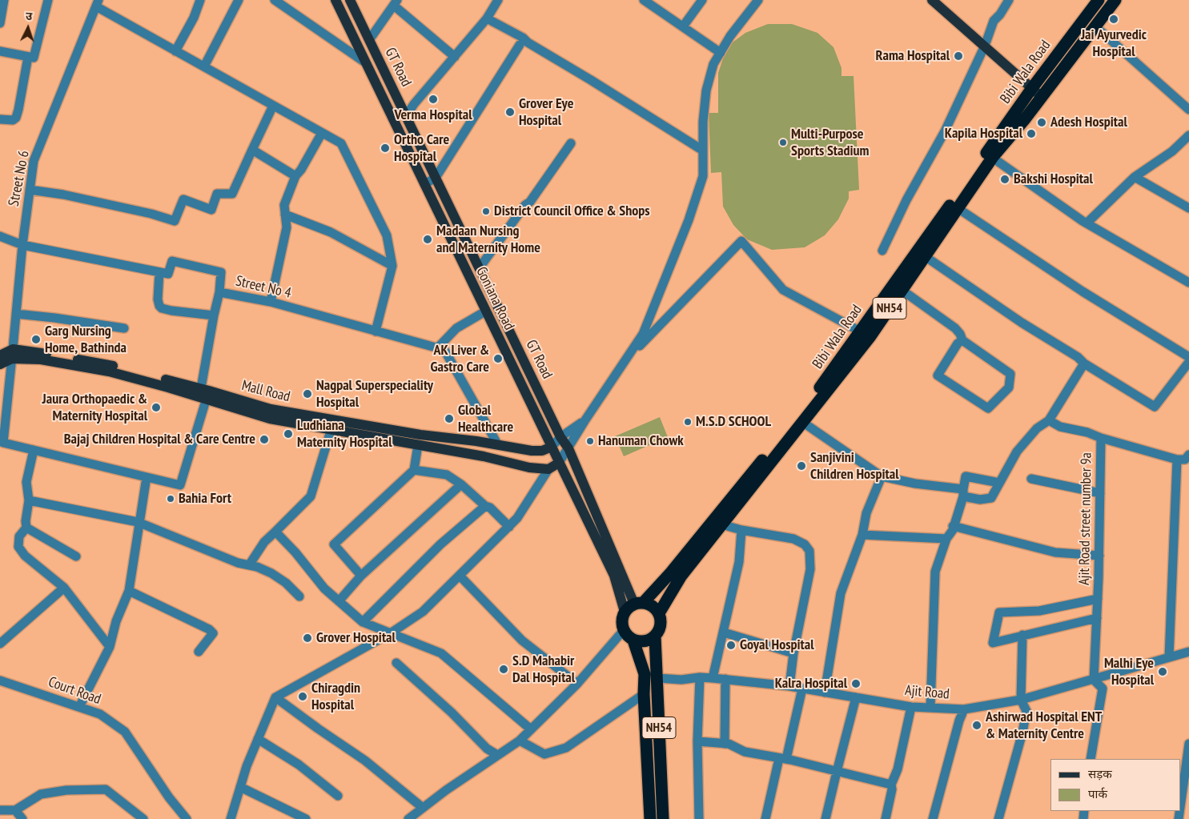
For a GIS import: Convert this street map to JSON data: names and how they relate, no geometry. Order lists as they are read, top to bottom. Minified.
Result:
{"streets":{"highway":["Bibi Wala Road","NH54"],"main road":["GT Road","Goniana Road","Mall Road"],"street":["Street No 6","Street No 4","Ajit Road street number 9a","Court Road","Ajit Road"]},"crossings":[["GT Road","Bibi Wala Road"],["GT Road","Goniana Road"],["GT Road","NH54"],["Bibi Wala Road","Goniana Road"],["Bibi Wala Road","NH54"],["Street No 6","Mall Road"],["Street No 4","Mall Road"],["Goniana Road","NH54"],["Goniana Road","Mall Road"],["NH54","Ajit Road"],["Ajit Road street number 9a","Ajit Road"]],"places":["Jai Ayurvedic Hospital","Rama Hospital","Verma Hospital","Grover Eye Hospital","Adesh Hospital","Kapila Hospital","Multi-Purpose Sports Stadium","Ortho Care Hospital","Bakshi Hospital","District Council Office & Shops","Madaan Nursing and Maternity Home","Garg Nursing Home, Bathinda","AK Liver & Gastro Care","Nagpal Superspeciality Hospital","Jaura Orthopaedic & Maternity Hospital","Global Healthcare","M.S.D SCHOOL","Ludhiana Maternity Hospital","Bajaj Children Hospital & Care Centre","Hanuman Chowk","Sanjivini Children Hospital","Bahia Fort","Grover Hospital","Goyal Hospital","S.D Mahabir Dal Hospital","Malhi Eye Hospital","Kalra Hospital","Chiragdin Hospital","Ashirwad Hospital ENT & Maternity Centre"],"legend":["सड़क","पार्क"],"north":"top"}
